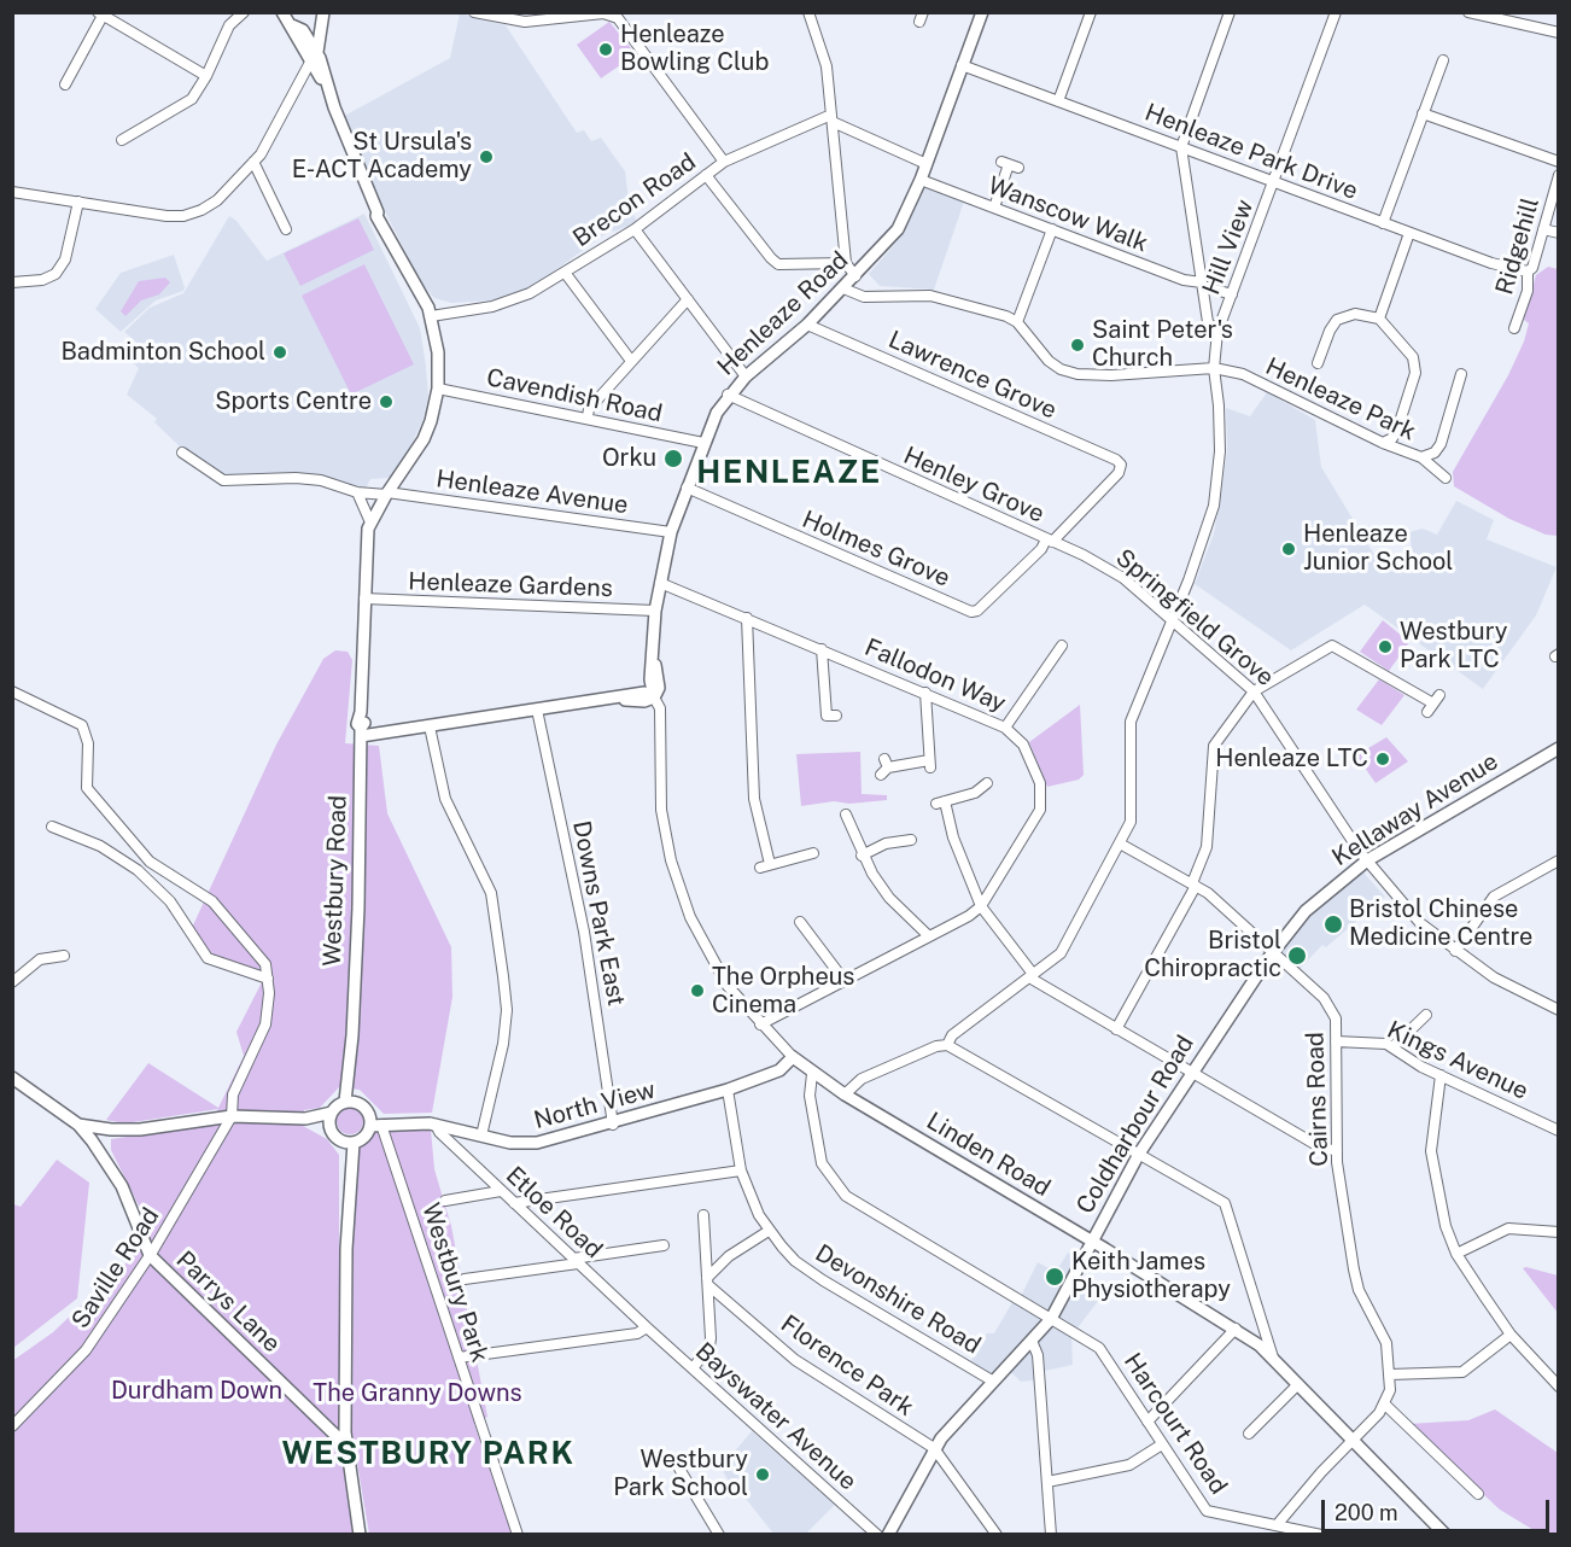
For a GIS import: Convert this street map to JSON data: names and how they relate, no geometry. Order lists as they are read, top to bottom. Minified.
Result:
{"streets":{"main road":["Henleaze Road","Kellaway Avenue","Westbury Road","North View","Coldharbour Road","Linden Road","Parrys Lane"],"street":["Henleaze Park Drive","Brecon Road","Wanscow Walk","Ridgehill","Hill View","Lawrence Grove","Cavendish Road","Henleaze Park","Henley Grove","Henleaze Avenue","Holmes Grove","Henleaze Gardens","Springfield Grove","Fallodon Way","Downs Park East","Kings Avenue","Cairns Road","Etloe Road","Saville Road","Westbury Park","Devonshire Road","Florence Park","Bayswater Avenue","Harcourt Road"]},"crossings":[["Henleaze Park Drive","Ridgehill"],["Henleaze Park Drive","Hill View"],["Henleaze Park Drive","Henleaze Road"],["Brecon Road","Westbury Road"],["Wanscow Walk","Hill View"],["Wanscow Walk","Henleaze Road"],["Henleaze Road","Lawrence Grove"],["Henleaze Road","Cavendish Road"],["Henleaze Road","Henley Grove"],["Henleaze Road","Henleaze Avenue"],["Henleaze Road","Holmes Grove"],["Henleaze Road","Henleaze Gardens"],["Henleaze Road","Fallodon Way"],["Lawrence Grove","Henley Grove"],["Lawrence Grove","Holmes Grove"],["Lawrence Grove","Springfield Grove"],["Cavendish Road","Westbury Road"],["Henley Grove","Holmes Grove"],["Henley Grove","Springfield Grove"],["Henleaze Avenue","Westbury Road"],["Holmes Grove","Springfield Grove"],["Henleaze Gardens","Westbury Road"],["Springfield Grove","Kellaway Avenue"],["Kellaway Avenue","Cairns Road"],["Kellaway Avenue","Coldharbour Road"],["Westbury Road","North View"],["Westbury Road","Westbury Park"],["Westbury Road","Parrys Lane"],["Downs Park East","North View"],["Kings Avenue","Cairns Road"],["Cairns Road","Coldharbour Road"],["North View","Linden Road"],["North View","Etloe Road"],["North View","Westbury Park"],["North View","Devonshire Road"],["North View","Parrys Lane"],["Coldharbour Road","Linden Road"],["Coldharbour Road","Devonshire Road"],["Coldharbour Road","Florence Park"],["Coldharbour Road","Harcourt Road"],["Linden Road","Harcourt Road"],["Etloe Road","Bayswater Avenue"],["Saville Road","Parrys Lane"],["Westbury Park","Parrys Lane"]],"districts":["HENLEAZE","WESTBURY PARK"],"parks":["Durdham Down","The Granny Downs"],"places":["Henleaze Bowling Club","St Ursula's E-ACT Academy","Saint Peter's Church","Badminton School","Sports Centre","Orku","Henleaze Junior School","Westbury Park LTC","Henleaze LTC","Bristol Chinese Medicine Centre","Bristol Chiropractic","The Orpheus Cinema","Keith James Physiotherapy","Westbury Park School"],"scale_bar":"200 m"}
